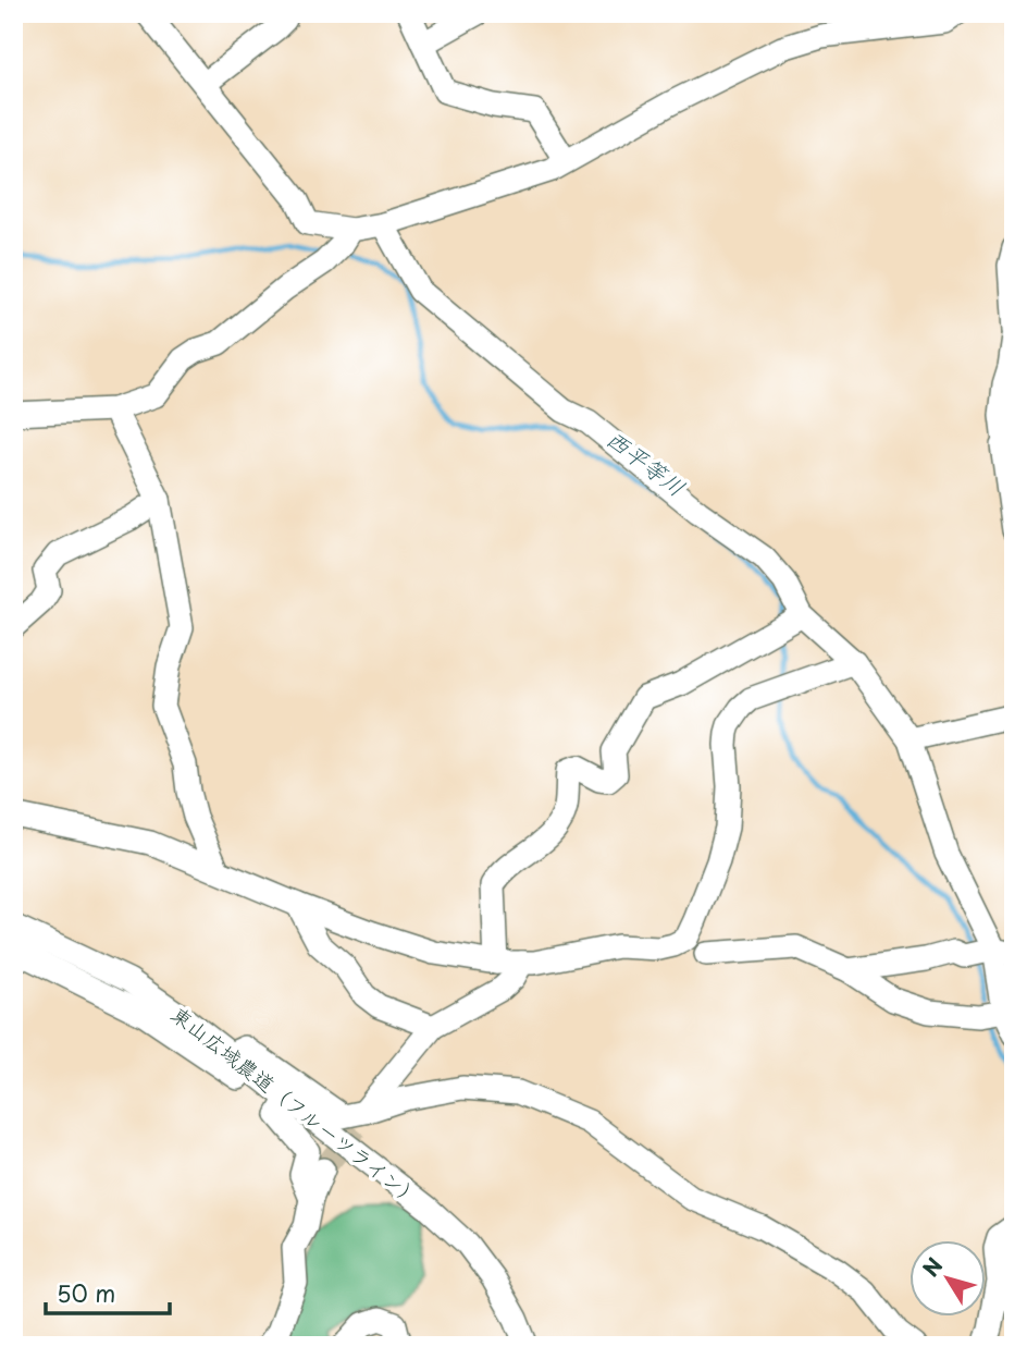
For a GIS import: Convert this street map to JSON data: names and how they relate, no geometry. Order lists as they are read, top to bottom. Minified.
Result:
{"streets":{"street":["東山広域農道（フルーツライン）"]},"water":["西平等川"],"scale_bar":"50 m","north":"top left"}
